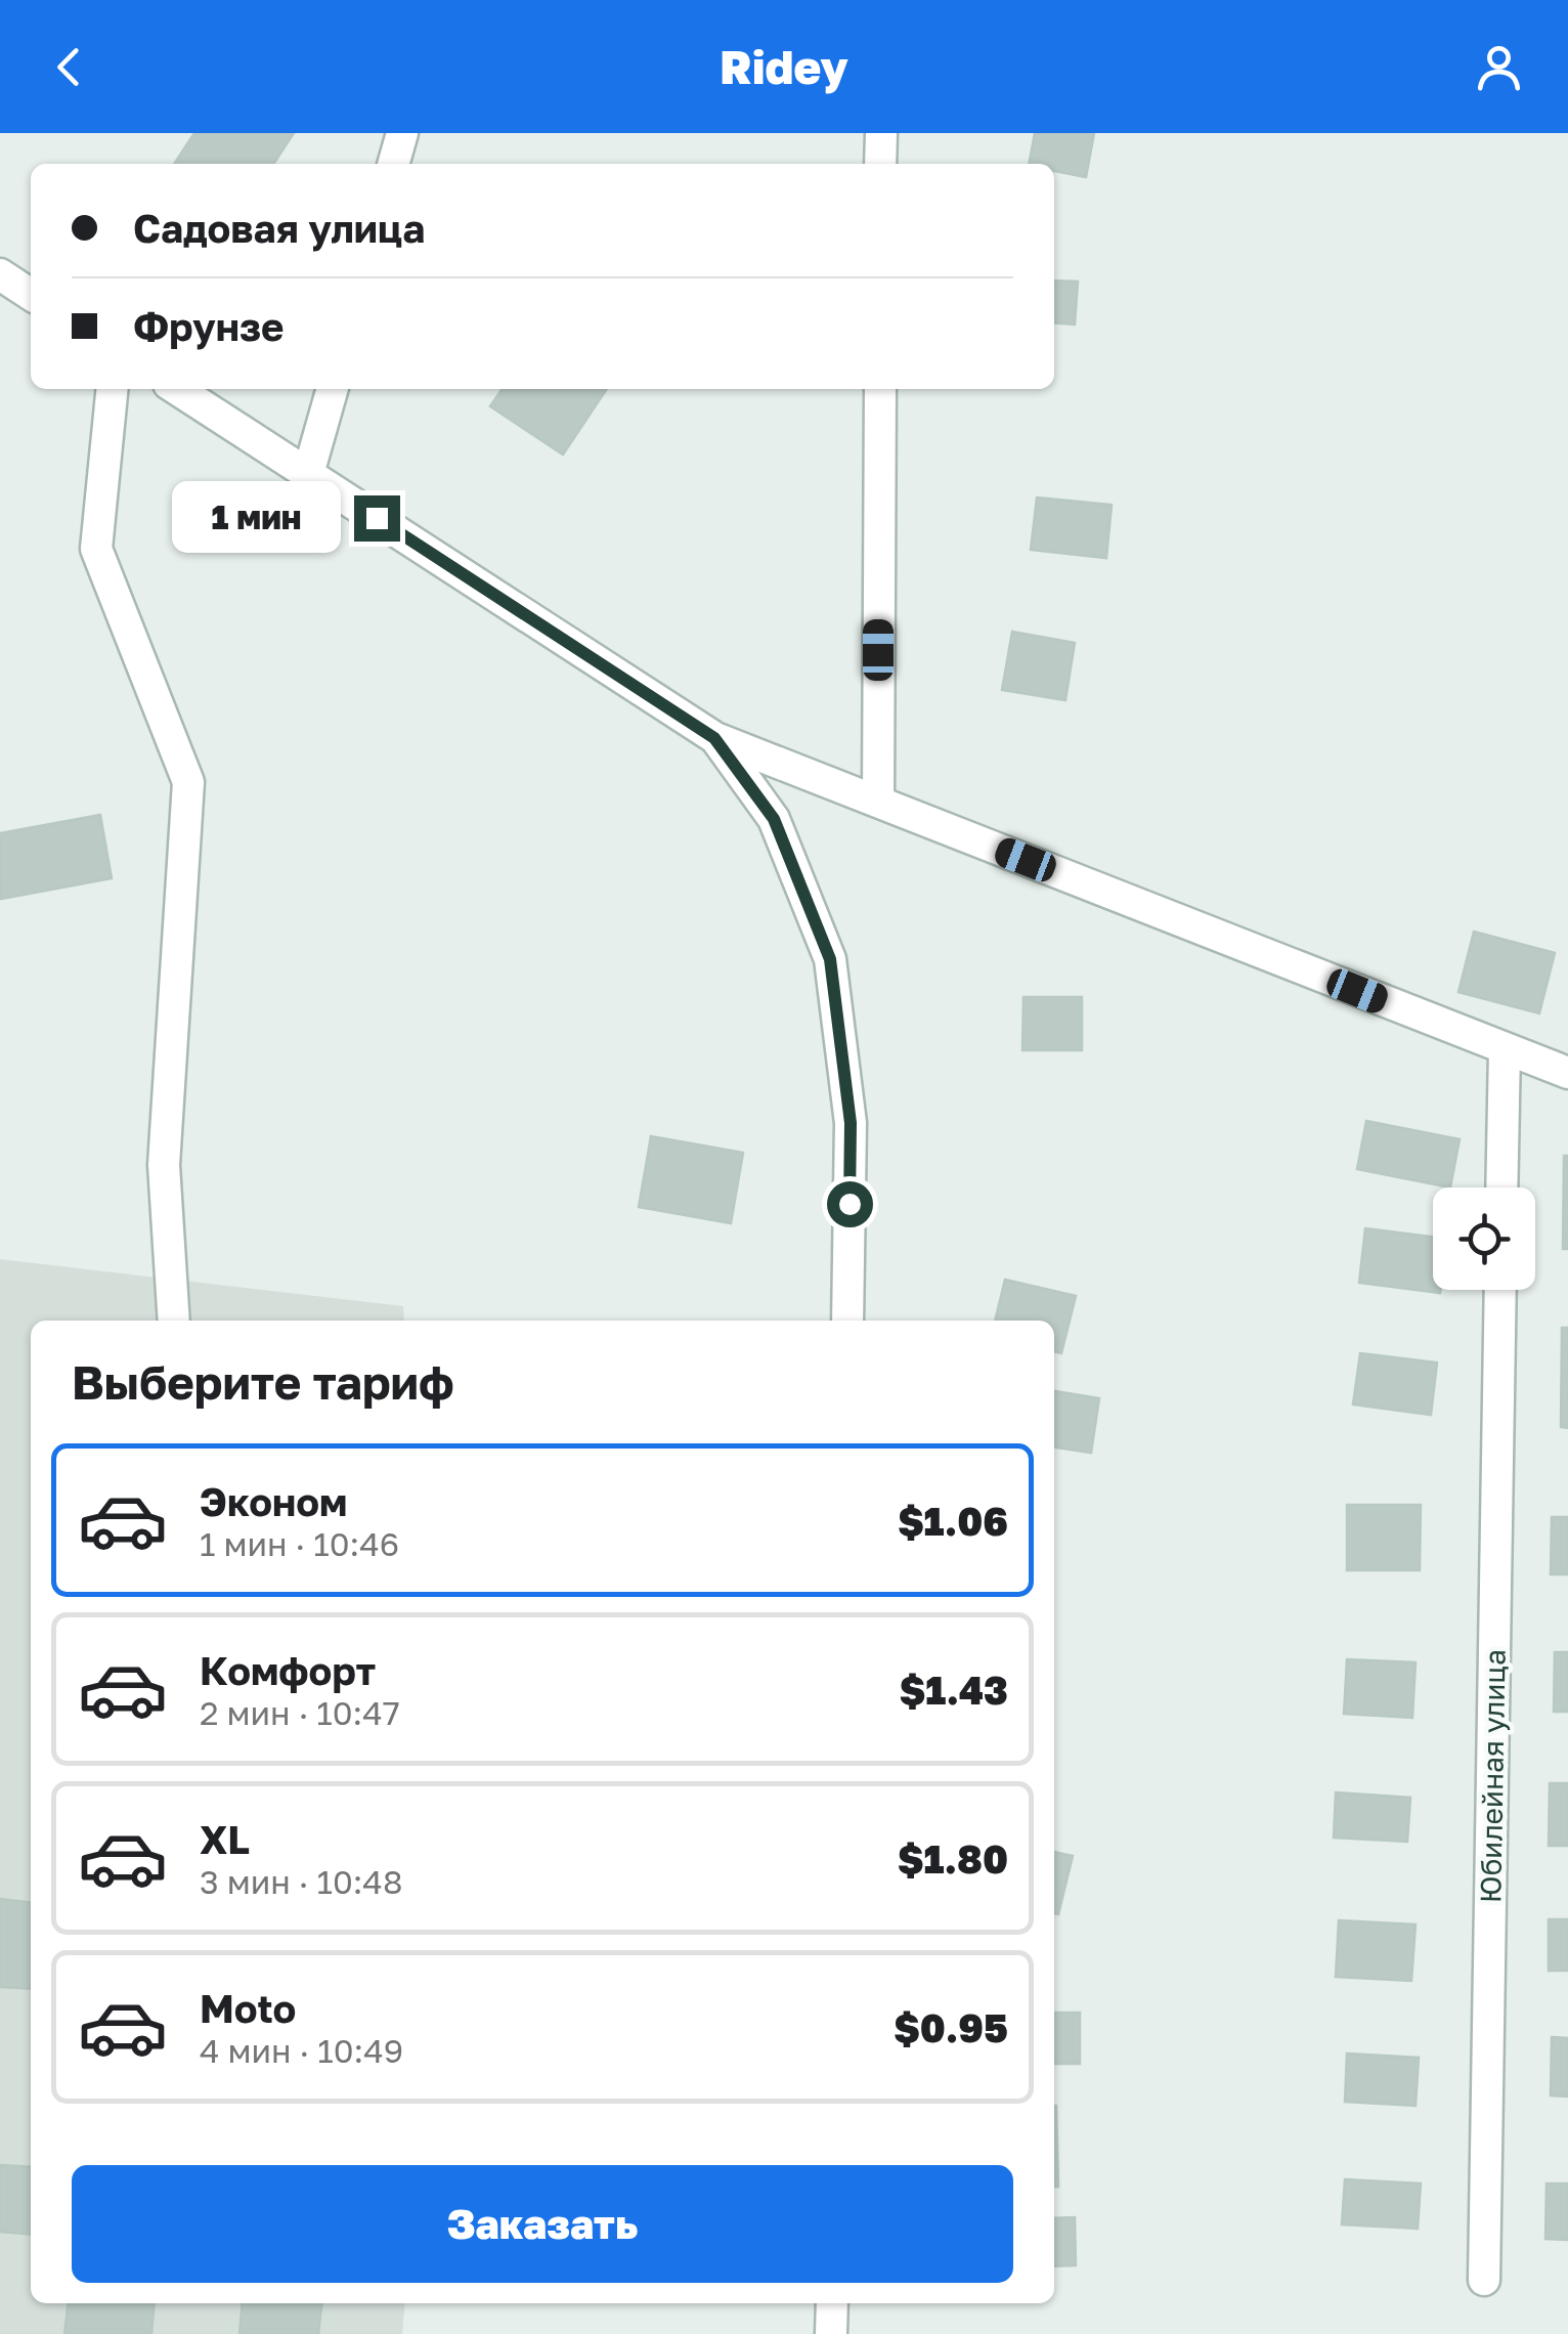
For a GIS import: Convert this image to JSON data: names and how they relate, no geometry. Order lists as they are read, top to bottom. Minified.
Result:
{"streets":{"street":["Юбилейная улица"]},"page":{"header":"Ridey","banner":["Садовая улица","Фрунзе"],"bubble":"1 мин","heading":"Выберите тариф","list":[{"name":"Эконом","note":"1 мин · 10:46","value":"$1.06"},{"name":"Комфорт","note":"2 мин · 10:47","value":"$1.43"},{"name":"XL","note":"3 мин · 10:48","value":"$1.80"},{"name":"Moto","note":"4 мин · 10:49","value":"$0.95"}],"buttons":"Заказать"}}
